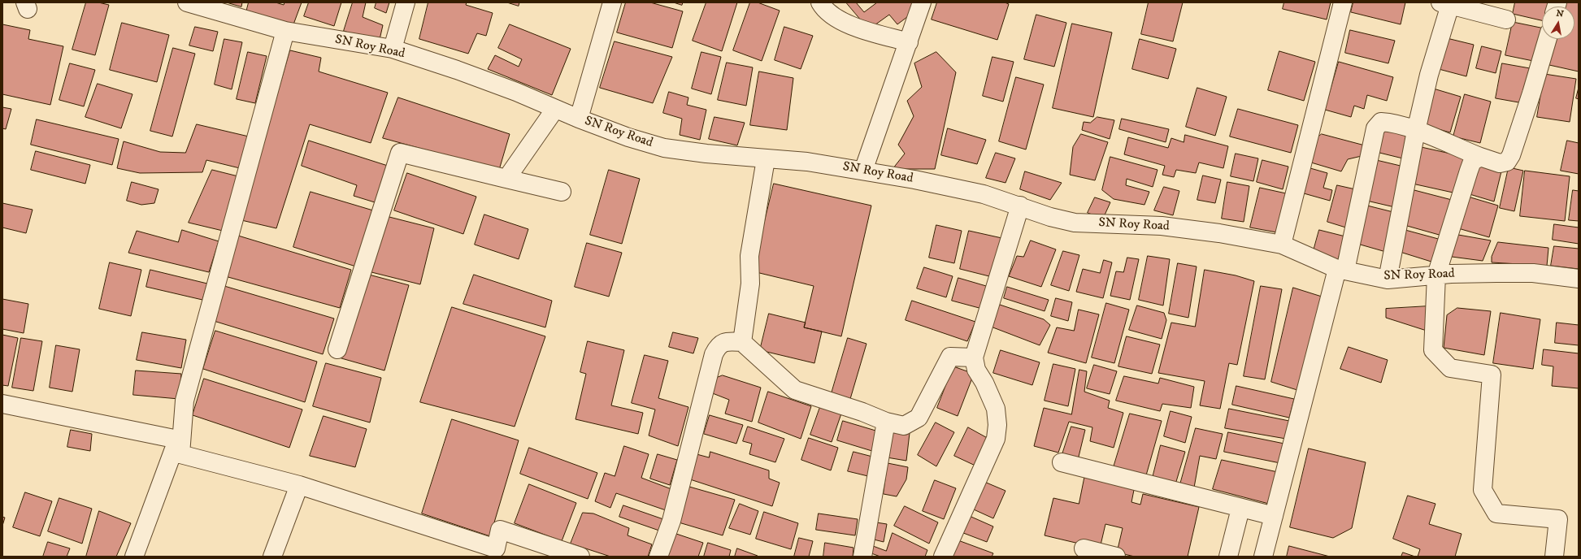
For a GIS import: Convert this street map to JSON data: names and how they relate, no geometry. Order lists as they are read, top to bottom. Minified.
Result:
{"streets":{"street":["SN Roy Road"]},"north":"top"}
